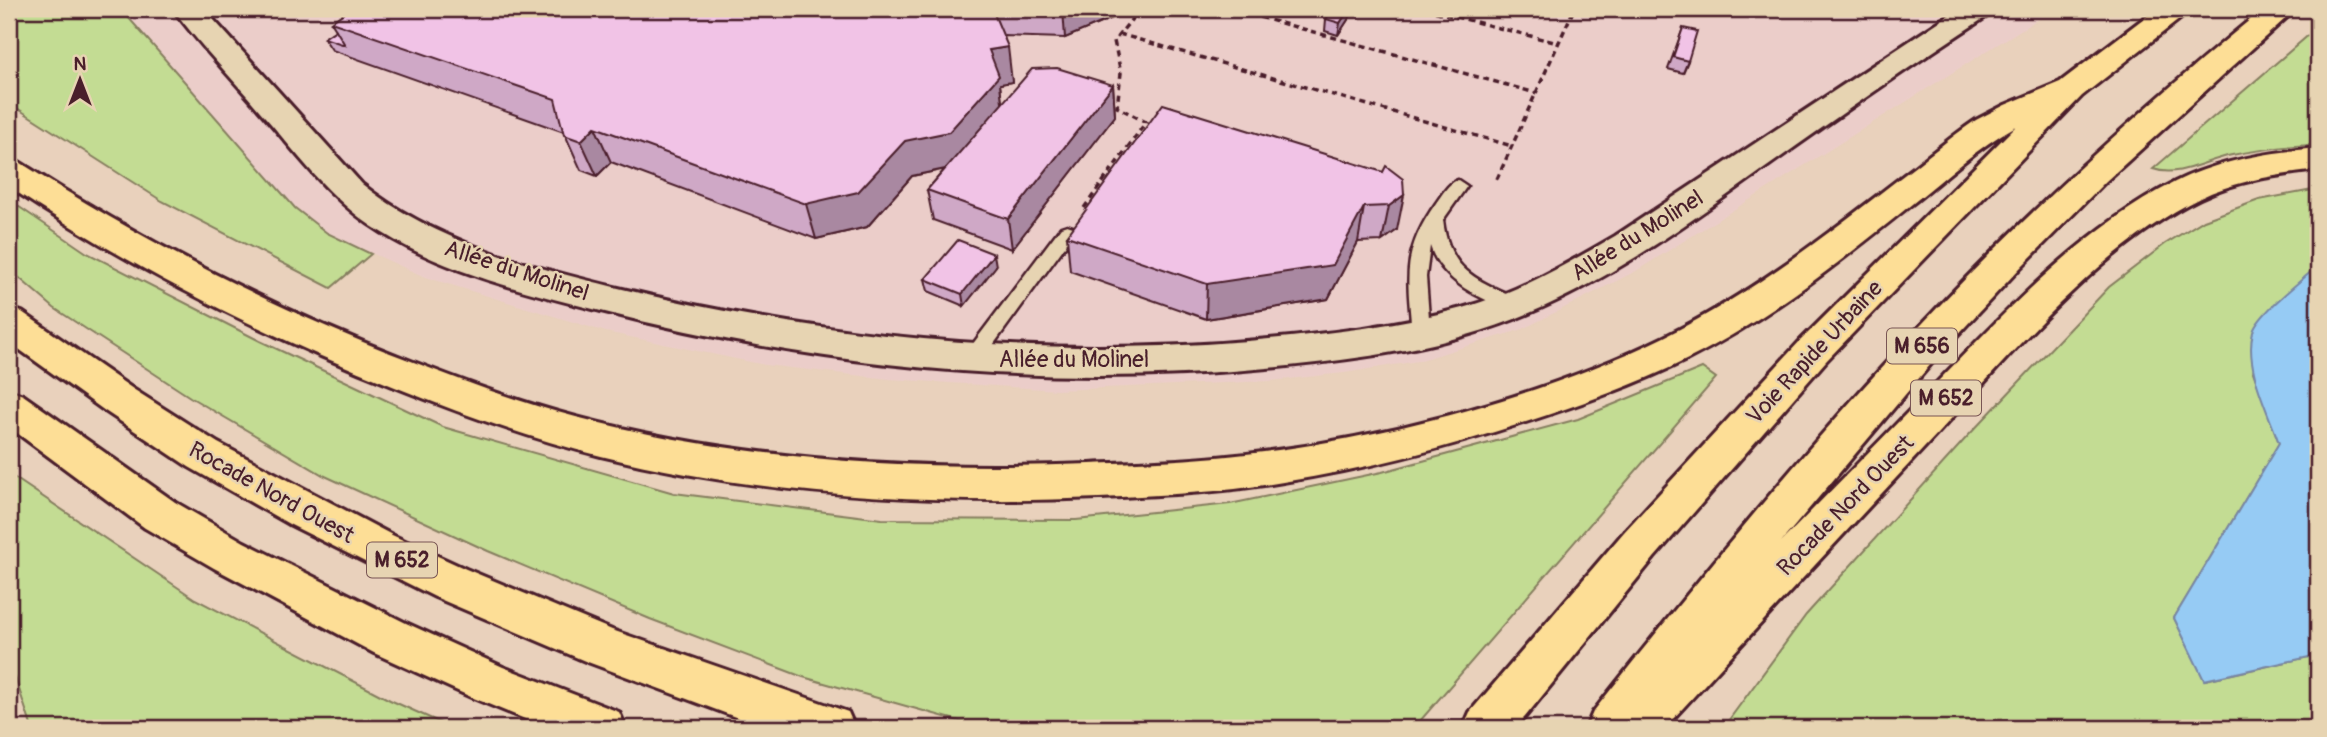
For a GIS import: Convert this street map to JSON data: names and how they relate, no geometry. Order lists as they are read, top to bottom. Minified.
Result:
{"streets":{"highway":["M 656","Voie Rapide Urbaine","M 652","Rocade Nord Ouest"],"street":["Allée du Molinel"]},"north":"top"}
